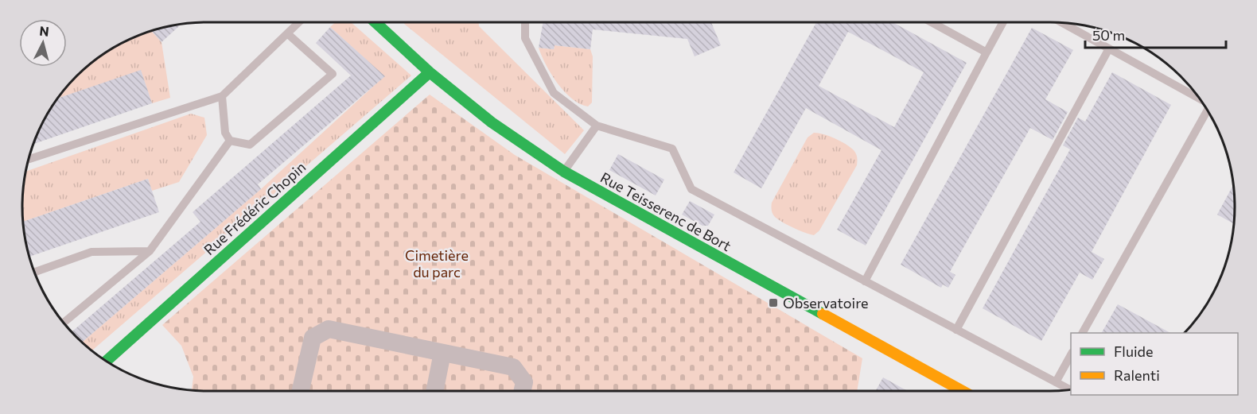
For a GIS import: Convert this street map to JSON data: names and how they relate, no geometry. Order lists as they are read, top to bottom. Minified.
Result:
{"streets":{"street":["Rue Frédéric Chopin","Rue Teisserenc de Bort"]},"crossings":[["Rue Frédéric Chopin","Rue Teisserenc de Bort"]],"parks":["Cimetière du parc"],"places":{"transit":["Observatoire"]},"legend":["Fluide","Ralenti"],"scale_bar":"50 m","north":"top"}
